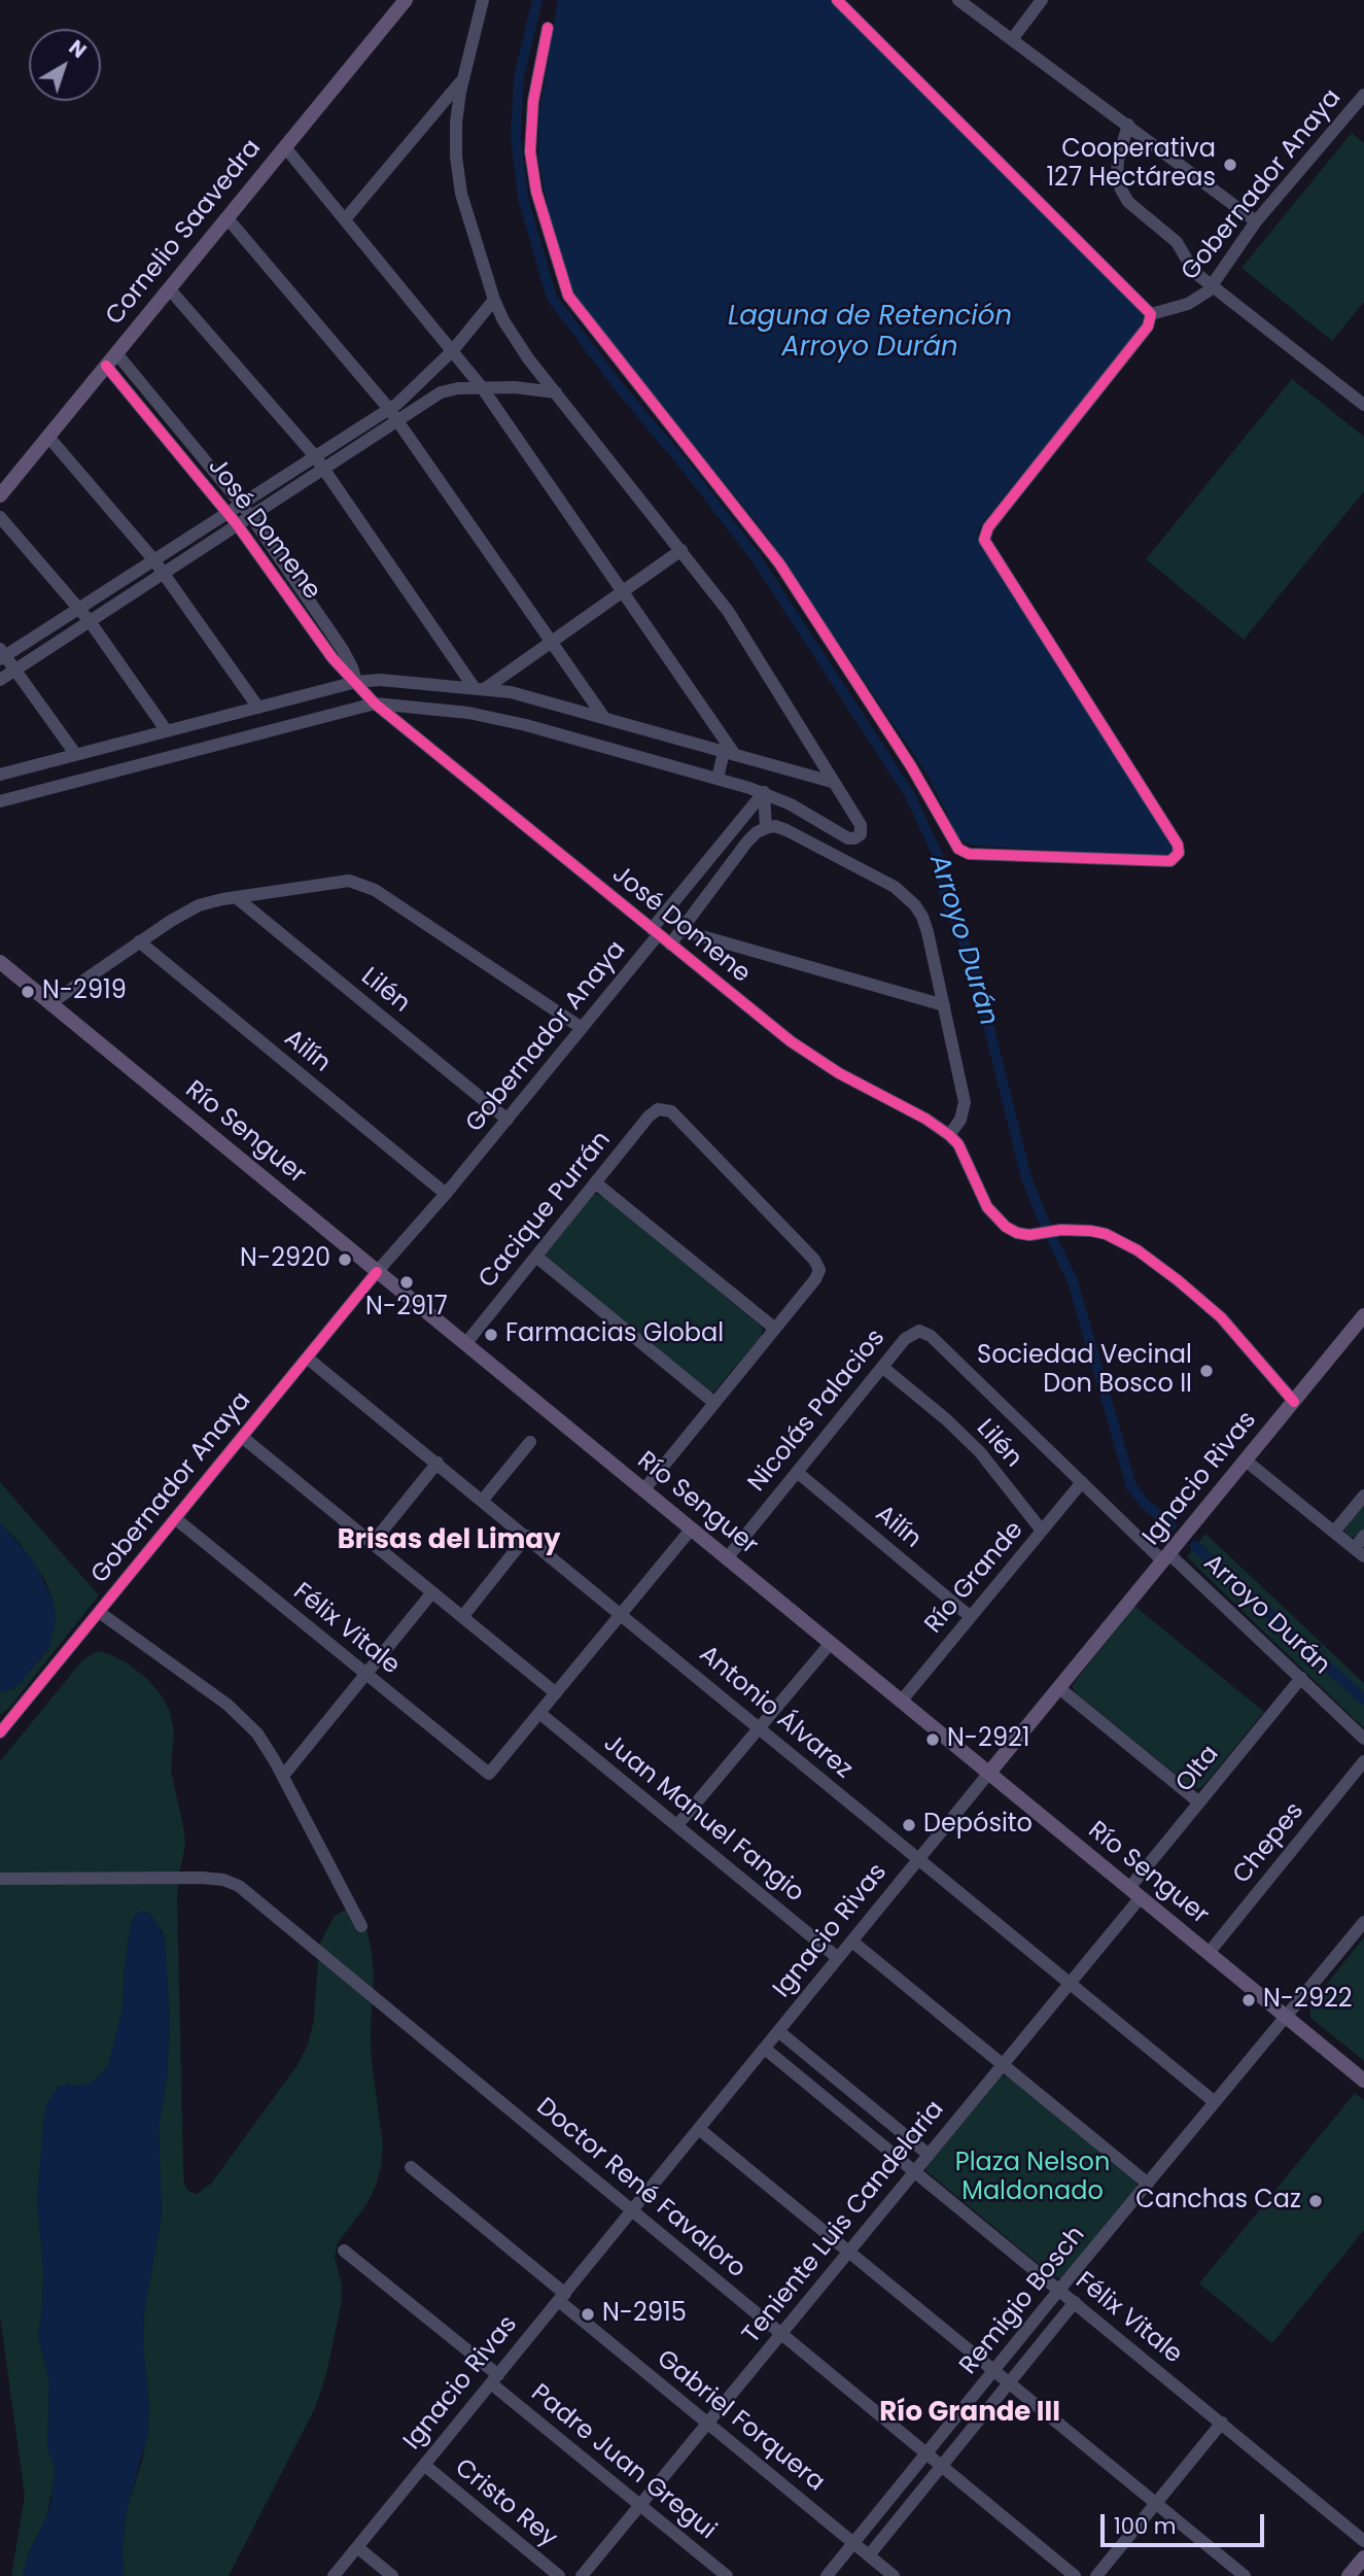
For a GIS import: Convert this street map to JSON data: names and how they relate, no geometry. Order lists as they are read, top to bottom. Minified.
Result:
{"streets":{"main road":["Cornelio Saavedra","Río Senguer","Ignacio Rivas"],"street":["Gobernador Anaya","José Domene","Lilén","Ailín","Cacique Purrán","Nicolás Palacios","Río Grande","Arroyo Durán","Félix Vitale","Antonio Álvarez","Olta","Juan Manuel Fangio","Chepes","Doctor René Favaloro","Teniente Luis Candelaria","Remigio Bosch","Gabriel Forquera","Padre Juan Gregui","Cristo Rey"]},"crossings":[["Gobernador Anaya","José Domene"],["Gobernador Anaya","Lilén"],["Gobernador Anaya","Ailín"],["Gobernador Anaya","Río Senguer"],["Gobernador Anaya","Félix Vitale"],["Gobernador Anaya","Antonio Álvarez"],["Cornelio Saavedra","José Domene"],["José Domene","Ignacio Rivas"],["Lilén","Nicolás Palacios"],["Lilén","Río Grande"],["Ailín","Nicolás Palacios"],["Ailín","Río Grande"],["Río Senguer","Cacique Purrán"],["Río Senguer","Nicolás Palacios"],["Río Senguer","Ignacio Rivas"],["Río Senguer","Río Grande"],["Río Senguer","Olta"],["Río Senguer","Chepes"],["Río Senguer","Teniente Luis Candelaria"],["Río Senguer","Remigio Bosch"],["Nicolás Palacios","Arroyo Durán"],["Ignacio Rivas","Arroyo Durán"],["Ignacio Rivas","Félix Vitale"],["Ignacio Rivas","Antonio Álvarez"],["Ignacio Rivas","Juan Manuel Fangio"],["Ignacio Rivas","Doctor René Favaloro"],["Ignacio Rivas","Gabriel Forquera"],["Ignacio Rivas","Padre Juan Gregui"],["Ignacio Rivas","Cristo Rey"],["Río Grande","Arroyo Durán"],["Arroyo Durán","Olta"],["Félix Vitale","Juan Manuel Fangio"],["Félix Vitale","Teniente Luis Candelaria"],["Félix Vitale","Remigio Bosch"],["Antonio Álvarez","Teniente Luis Candelaria"],["Antonio Álvarez","Remigio Bosch"],["Olta","Teniente Luis Candelaria"],["Doctor René Favaloro","Teniente Luis Candelaria"],["Doctor René Favaloro","Remigio Bosch"],["Teniente Luis Candelaria","Gabriel Forquera"],["Teniente Luis Candelaria","Padre Juan Gregui"],["Remigio Bosch","Gabriel Forquera"]],"districts":["Brisas del Limay","Río Grande III"],"water":["Laguna de Retención Arroyo Durán","Arroyo Durán"],"parks":["Plaza Nelson Maldonado"],"places":["Cooperativa 127 Hectáreas","N-2919","N-2920","N-2917","Farmacias Global","Sociedad Vecinal Don Bosco II","N-2921","Depósito","N-2922","Canchas Caz","N-2915"],"scale_bar":"100 m","north":"top right"}
